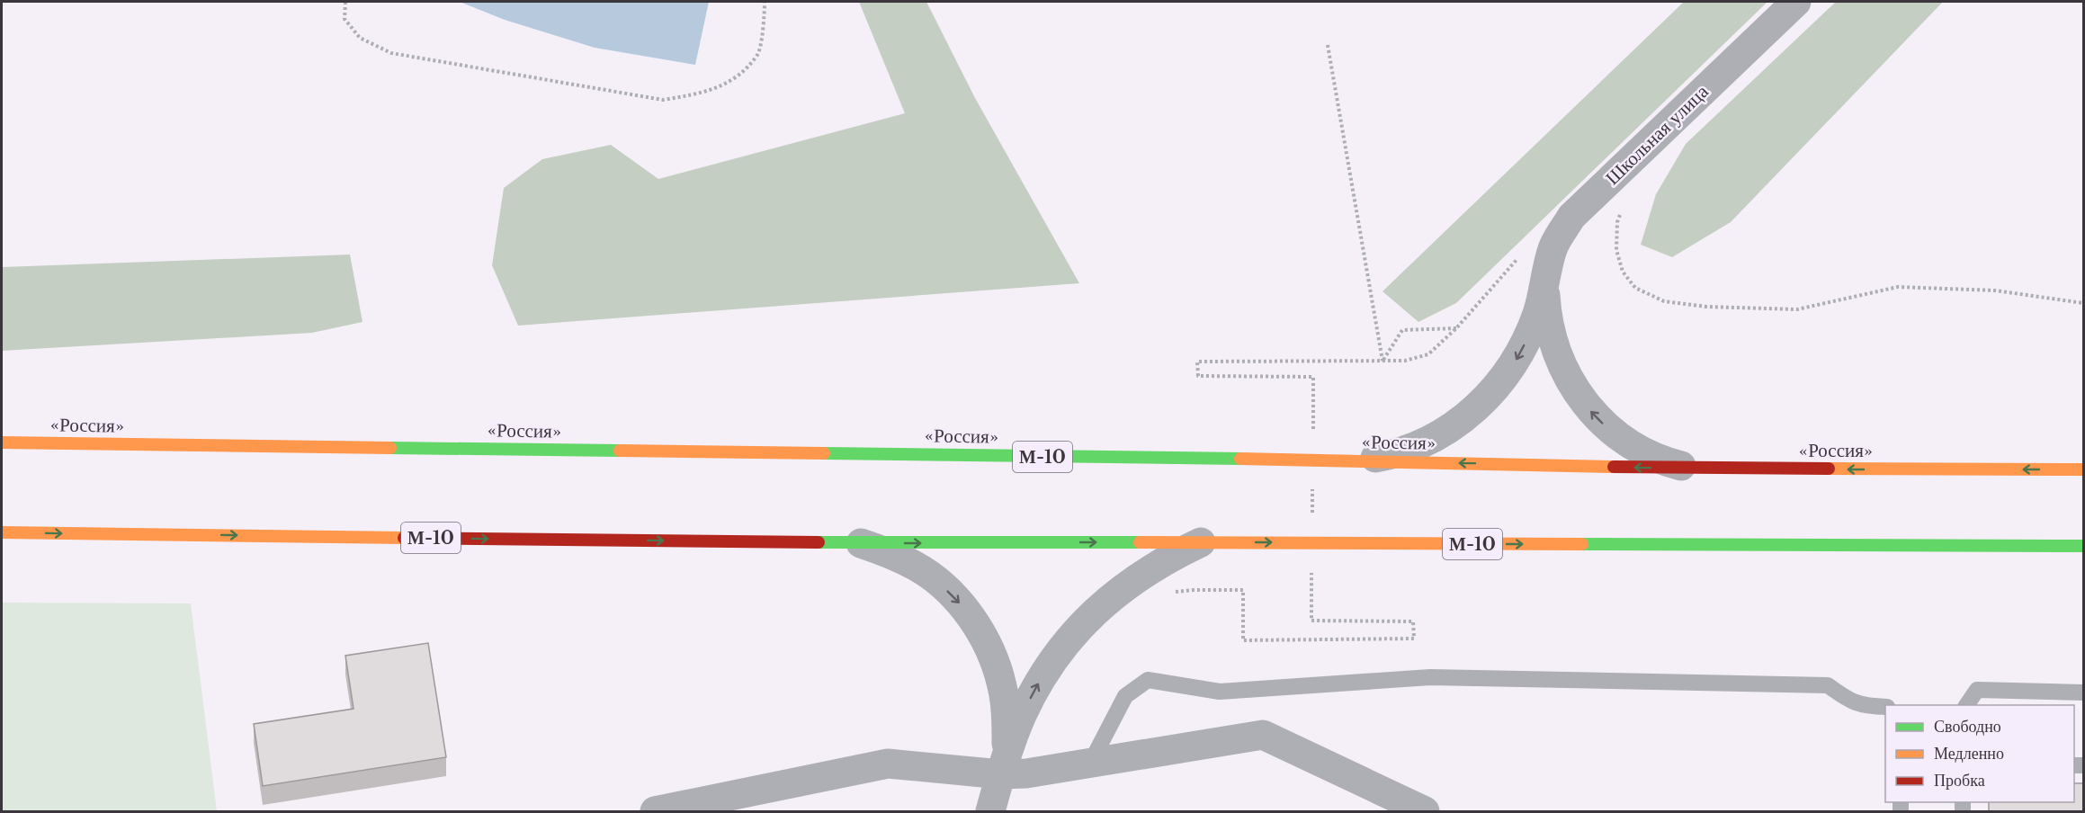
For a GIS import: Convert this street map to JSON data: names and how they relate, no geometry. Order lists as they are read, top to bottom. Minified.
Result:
{"streets":{"highway":["«Россия»","М-10"],"street":["Школьная улица"]},"legend":["Свободно","Медленно","Пробка"]}
